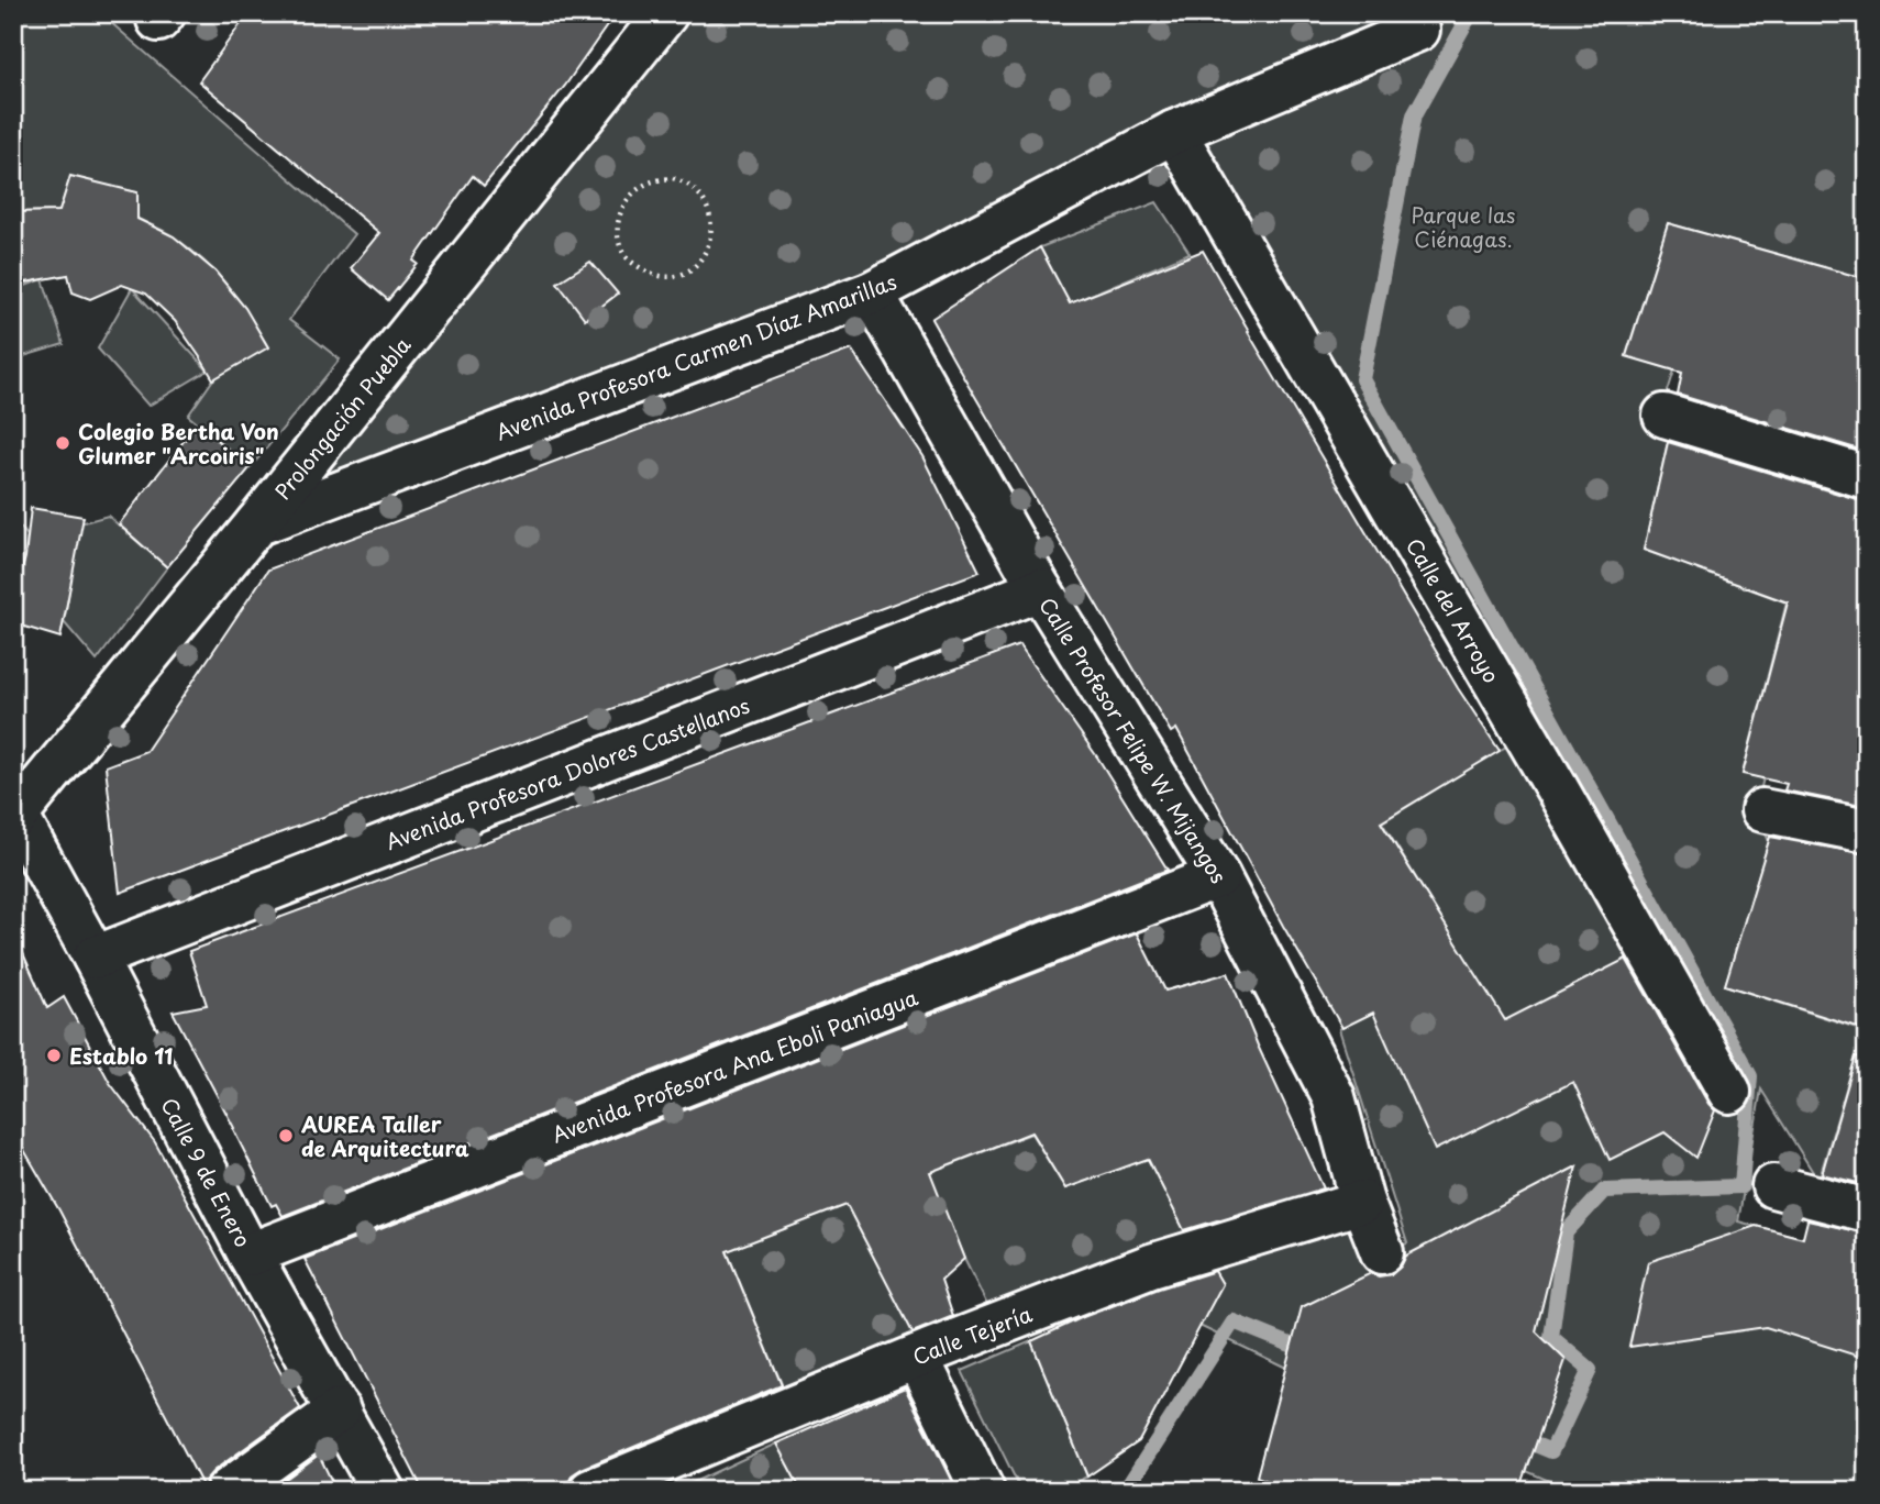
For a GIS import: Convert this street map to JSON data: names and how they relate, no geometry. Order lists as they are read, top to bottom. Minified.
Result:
{"streets":{"street":["Avenida Profesora Carmen Díaz Amarillas","Prolongación Puebla","Calle del Arroyo","Calle Profesor Felipe W. Mijangos","Avenida Profesora Dolores Castellanos","Avenida Profesora Ana Eboli Paniagua","Calle 9 de Enero","Calle Tejería"]},"crossings":[["Avenida Profesora Carmen Díaz Amarillas","Prolongación Puebla"],["Avenida Profesora Carmen Díaz Amarillas","Calle del Arroyo"],["Avenida Profesora Carmen Díaz Amarillas","Calle Profesor Felipe W. Mijangos"],["Prolongación Puebla","Calle 9 de Enero"],["Calle Profesor Felipe W. Mijangos","Avenida Profesora Dolores Castellanos"],["Calle Profesor Felipe W. Mijangos","Avenida Profesora Ana Eboli Paniagua"],["Calle Profesor Felipe W. Mijangos","Calle Tejería"],["Avenida Profesora Dolores Castellanos","Calle 9 de Enero"],["Avenida Profesora Ana Eboli Paniagua","Calle 9 de Enero"]],"parks":["Parque las Ciénagas."],"places":["Colegio Bertha Von Glumer \"Arcoiris\"","Establo 11","AUREA Taller de Arquitectura"]}
